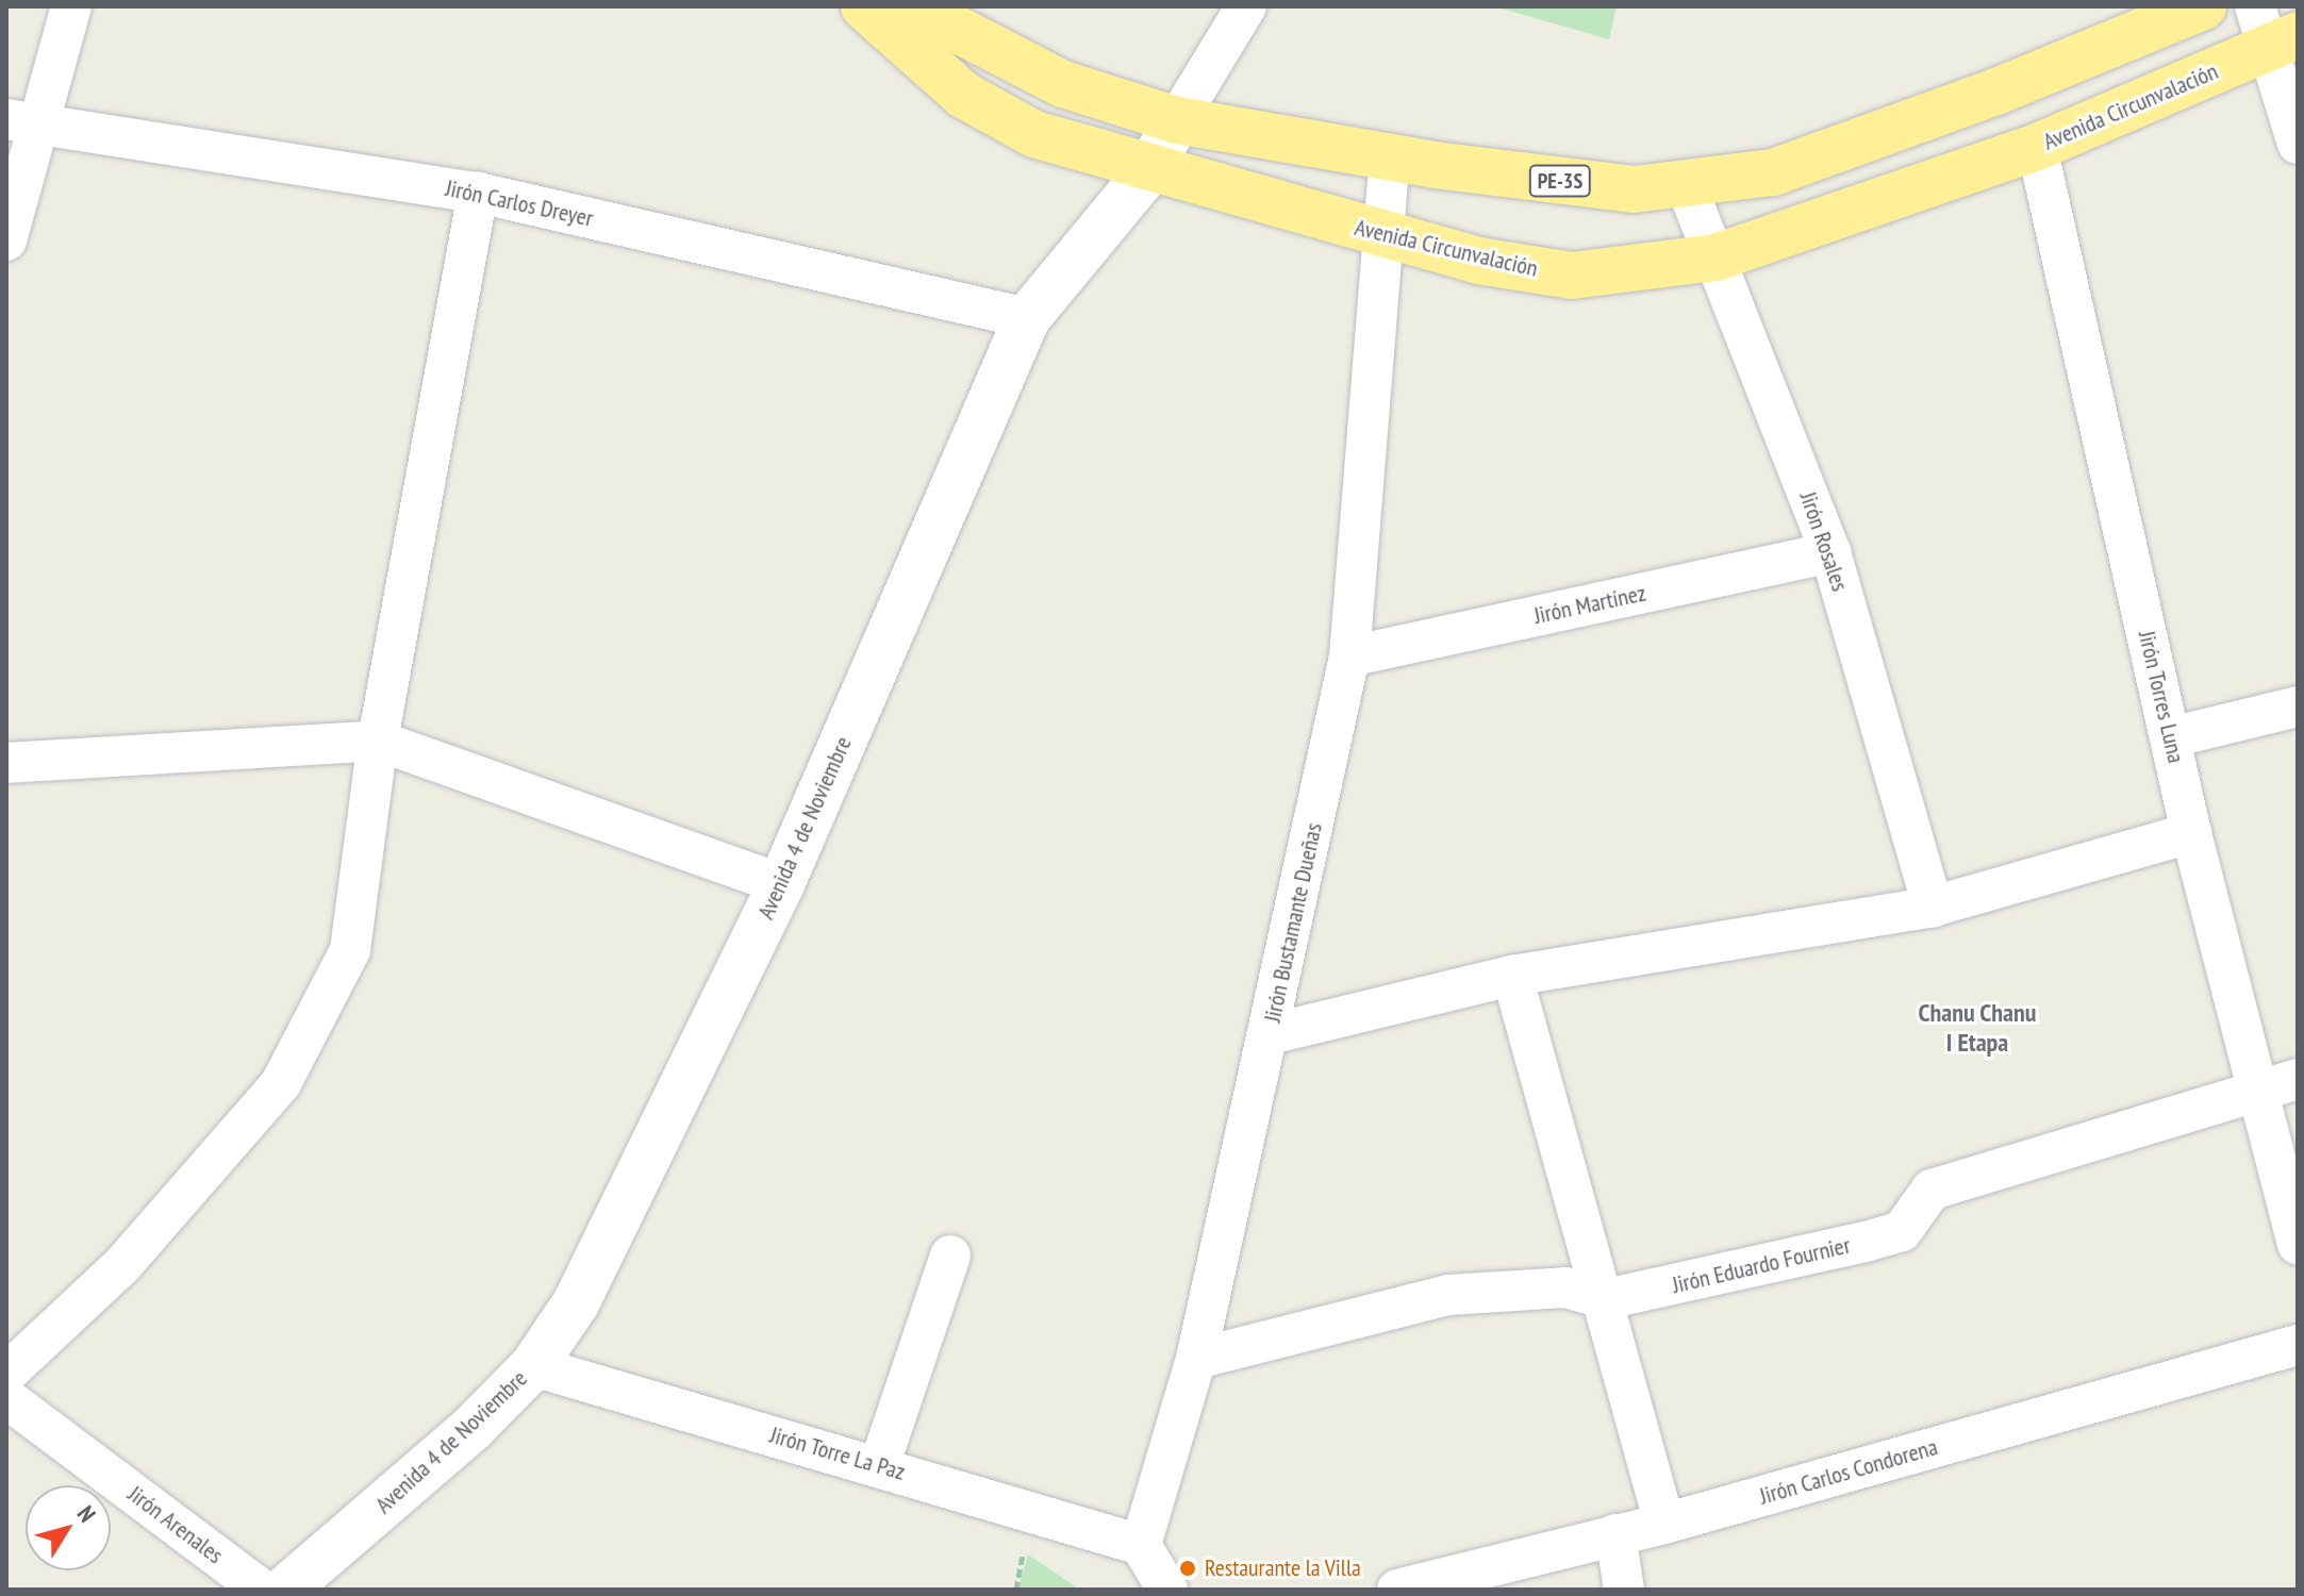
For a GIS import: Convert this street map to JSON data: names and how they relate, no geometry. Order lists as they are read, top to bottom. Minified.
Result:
{"streets":{"highway":["Avenida Circunvalación","PE-3S"],"street":["Jirón Carlos Dreyer","Jirón Rosales","Jirón Martínez","Jirón Torres Luna","Avenida 4 de Noviembre","Jirón Bustamante Dueñas","Jirón Eduardo Fournier","Jirón Torre La Paz","Jirón Carlos Condorena","Jirón Arenales"]},"crossings":[["Avenida Circunvalación","Jirón Rosales"],["Avenida Circunvalación","Jirón Torres Luna"],["Avenida Circunvalación","Avenida 4 de Noviembre"],["Avenida Circunvalación","Jirón Bustamante Dueñas"],["PE-3S","Jirón Rosales"],["PE-3S","Avenida 4 de Noviembre"],["PE-3S","Jirón Bustamante Dueñas"],["Jirón Carlos Dreyer","Avenida 4 de Noviembre"],["Jirón Rosales","Jirón Martínez"],["Jirón Martínez","Jirón Bustamante Dueñas"],["Jirón Torres Luna","Jirón Eduardo Fournier"],["Avenida 4 de Noviembre","Jirón Torre La Paz"],["Jirón Bustamante Dueñas","Jirón Eduardo Fournier"],["Jirón Bustamante Dueñas","Jirón Torre La Paz"]],"districts":["Chanu Chanu I Etapa"],"places":["Restaurante la Villa"],"north":"top right"}
